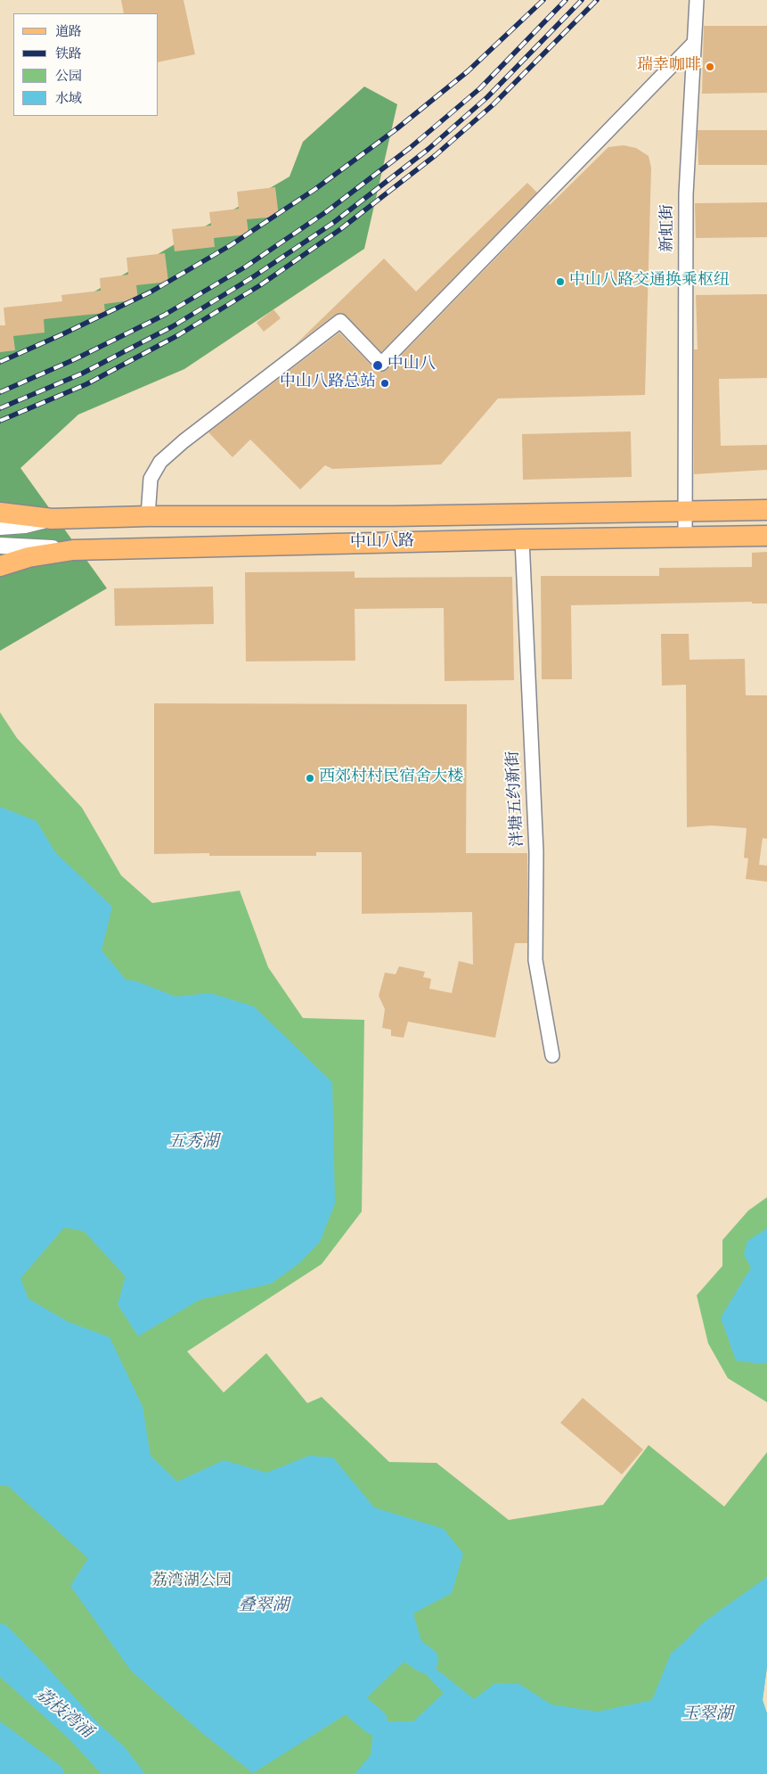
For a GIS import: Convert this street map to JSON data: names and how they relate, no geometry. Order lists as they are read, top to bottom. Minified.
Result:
{"streets":{"main road":["中山八路"],"street":["新虹街","泮塘五约新街"]},"crossings":[["新虹街","中山八路"],["中山八路","泮塘五约新街"]],"water":["五秀湖","叠翠湖","荔枝湾涌","玉翠湖"],"parks":["荔湾湖公园"],"places":["瑞幸咖啡","中山八路交通换乘枢纽","中山八","中山八路总站","西郊村村民宿舍大楼"],"legend":["道路","铁路","公园","水域"]}
